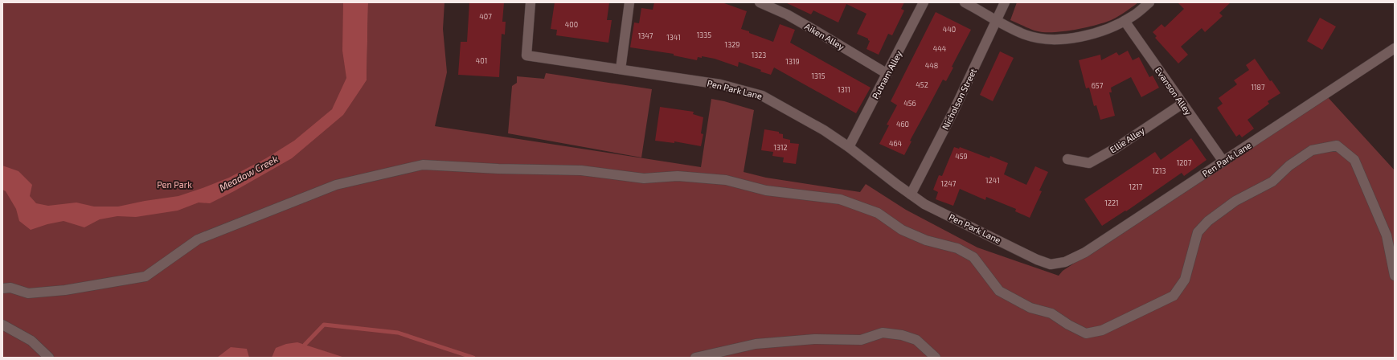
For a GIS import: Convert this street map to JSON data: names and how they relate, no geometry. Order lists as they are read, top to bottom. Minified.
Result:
{"streets":{"street":["Aiken Alley","Putnam Alley","Pen Park Lane","Evanson Alley","Nicholson Street","Ellie Alley"]},"crossings":[["Aiken Alley","Putnam Alley"],["Putnam Alley","Pen Park Lane"],["Pen Park Lane","Evanson Alley"],["Pen Park Lane","Nicholson Street"],["Evanson Alley","Ellie Alley"]],"water":["Meadow Creek"],"parks":["Pen Park"],"house_numbers":["407","400","440","1335","1347","1341","1329","444","1323","401","1319","448","1315","452","657","1187","1311","456","460","464","1312","459","1207","1213","1241","1247","1217","1221"]}
